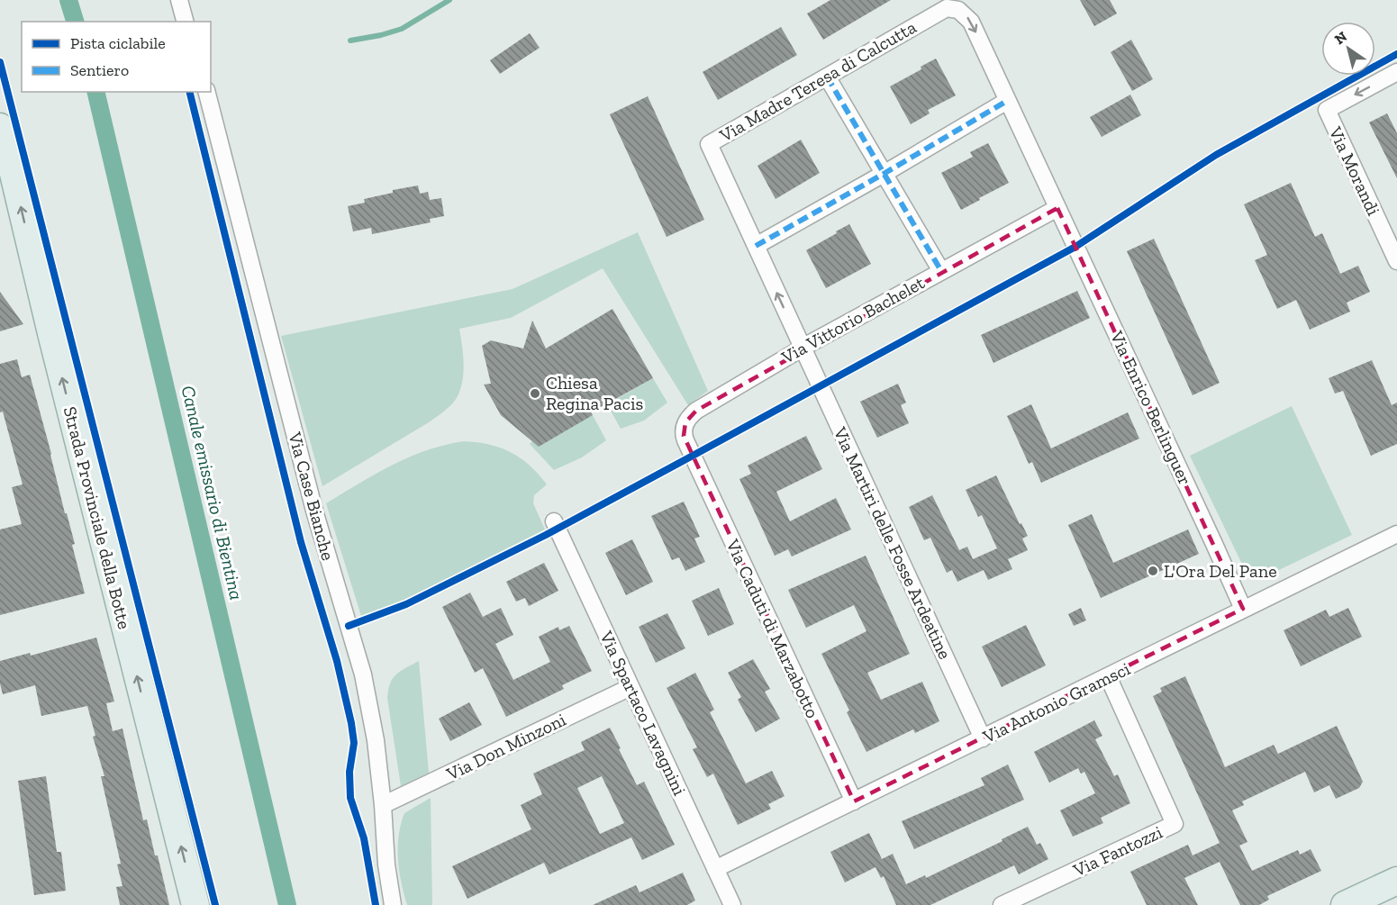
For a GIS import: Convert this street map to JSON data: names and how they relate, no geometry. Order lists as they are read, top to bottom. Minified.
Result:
{"streets":{"main road":["Strada Provinciale della Botte"],"street":["Via Madre Teresa di Calcutta","Via Morandi","Via Vittorio Bachelet","Via Enrico Berlinguer","Via Case Bianche","Via Martiri delle Fosse Ardeatine","Via Caduti di Marzabotto","Via Antonio Gramsci","Via Spartaco Lavagnini","Via Don Minzoni","Via Fantozzi"]},"crossings":[["Via Madre Teresa di Calcutta","Via Vittorio Bachelet"],["Via Madre Teresa di Calcutta","Via Enrico Berlinguer"],["Via Madre Teresa di Calcutta","Via Martiri delle Fosse Ardeatine"],["Via Vittorio Bachelet","Via Enrico Berlinguer"],["Via Vittorio Bachelet","Via Martiri delle Fosse Ardeatine"],["Via Vittorio Bachelet","Via Caduti di Marzabotto"],["Via Enrico Berlinguer","Via Antonio Gramsci"],["Via Case Bianche","Via Don Minzoni"],["Via Martiri delle Fosse Ardeatine","Via Antonio Gramsci"],["Via Caduti di Marzabotto","Via Antonio Gramsci"],["Via Antonio Gramsci","Via Spartaco Lavagnini"],["Via Antonio Gramsci","Via Fantozzi"],["Via Spartaco Lavagnini","Via Don Minzoni"]],"one_way":["Strada Provinciale della Botte"],"water":["Canale emissario di Bientina"],"places":["Chiesa Regina Pacis","L'Ora Del Pane"],"legend":["Pista ciclabile","Sentiero"],"north":"top left"}
